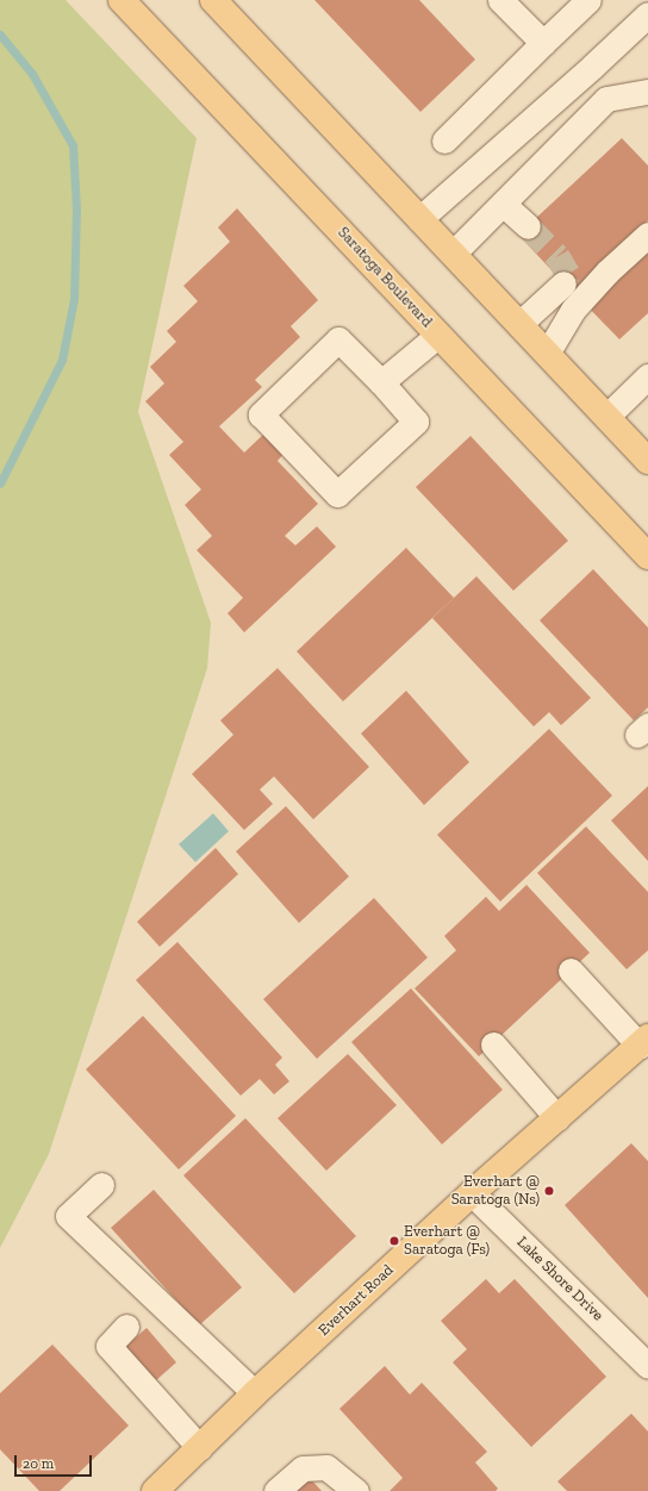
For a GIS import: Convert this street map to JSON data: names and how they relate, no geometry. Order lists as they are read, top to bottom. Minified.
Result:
{"streets":{"main road":["Saratoga Boulevard","Everhart Road"],"street":["Lake Shore Drive"]},"crossings":[["Lake Shore Drive","Everhart Road"]],"places":["Everhart @ Saratoga (Ns)","Everhart @ Saratoga (Fs)"],"scale_bar":"20 m"}
